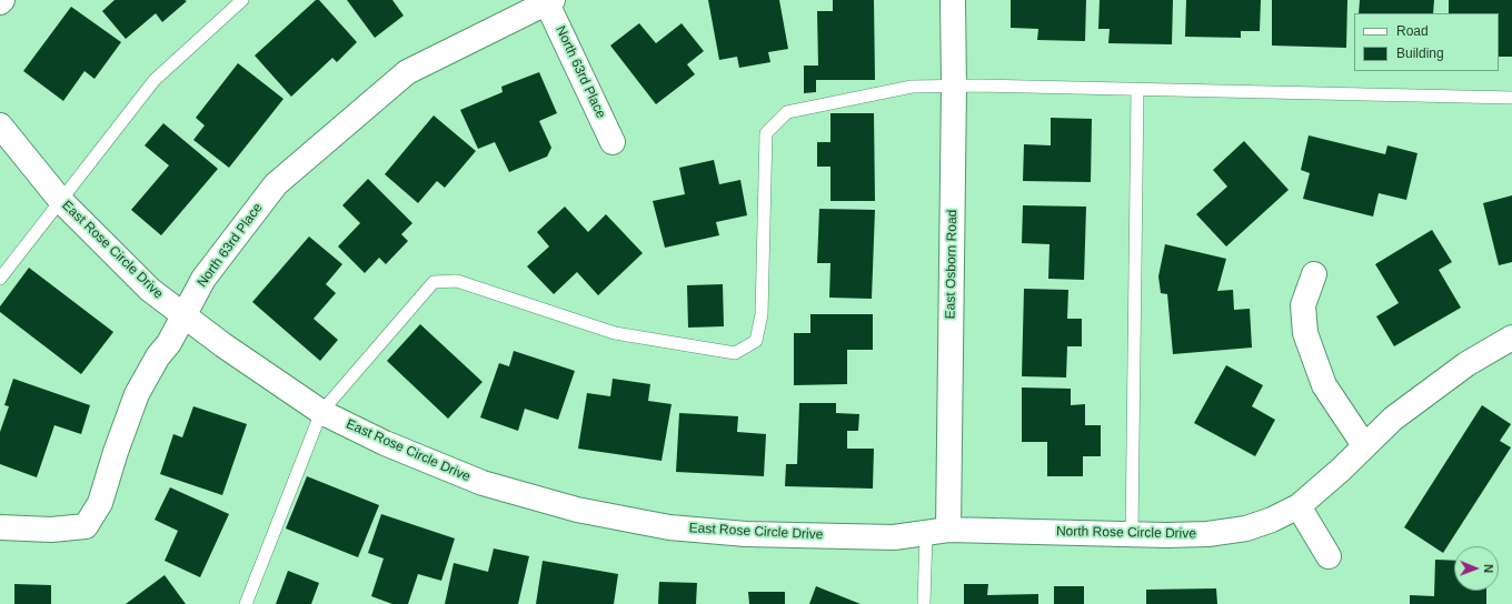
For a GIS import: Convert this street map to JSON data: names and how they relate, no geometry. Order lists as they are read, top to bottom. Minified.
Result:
{"streets":{"street":["North 63rd Place","East Rose Circle Drive","East Osborn Road","North Rose Circle Drive"]},"crossings":[["North 63rd Place","East Rose Circle Drive"],["East Rose Circle Drive","East Osborn Road"],["East Rose Circle Drive","North Rose Circle Drive"],["East Osborn Road","North Rose Circle Drive"]],"legend":["Road","Building"],"north":"right"}
